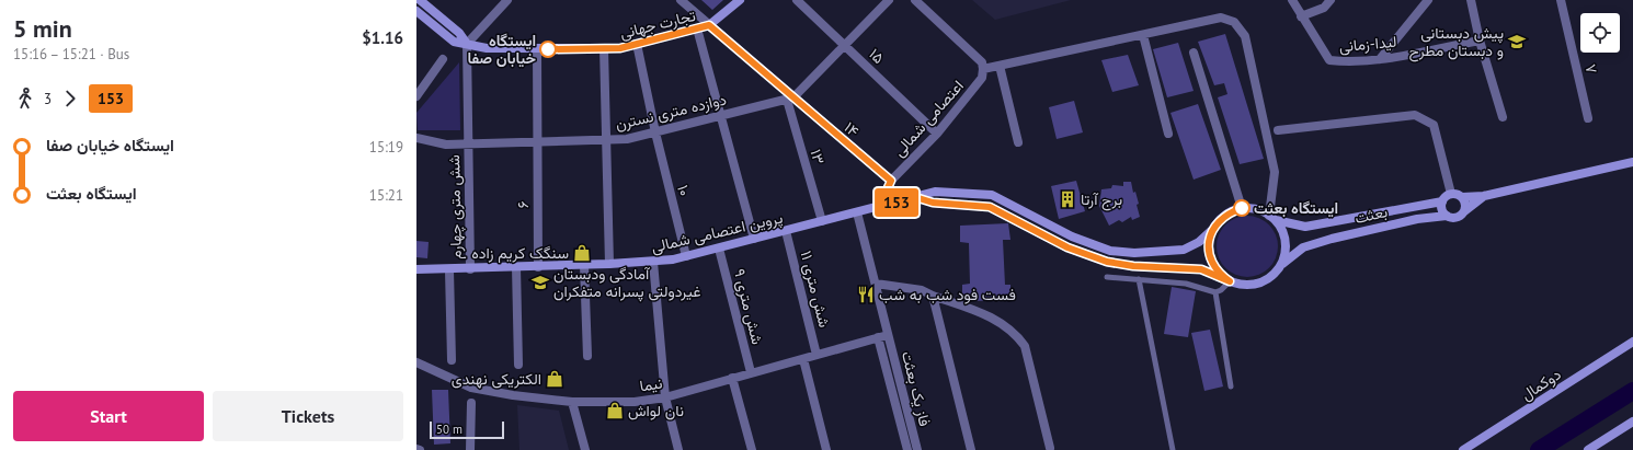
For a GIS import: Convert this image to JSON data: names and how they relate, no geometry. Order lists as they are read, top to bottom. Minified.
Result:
{"streets":{"main road":["تجارت جهانی","بعثت","پروین اعتصامی شمالی","دوکمال"],"street":["لیدا-زمانی","۱۵","۷","دوازده متری نسترن","اعتصامی شمالی","۱۴","۱۳","۱۰","۶","شش متری چهارم","۱۱ شش متری","۹ شش متری","نیما","فاز یک بعثت"]},"crossings":[["تجارت جهانی","۱۴"],["تجارت جهانی","۱۰"],["تجارت جهانی","۶"],["تجارت جهانی","شش متری چهارم"],["۱۵","اعتصامی شمالی"],["دوازده متری نسترن","۱۴"],["دوازده متری نسترن","۱۳"],["دوازده متری نسترن","۱۰"],["دوازده متری نسترن","۶"],["دوازده متری نسترن","شش متری چهارم"],["اعتصامی شمالی","۱۴"],["اعتصامی شمالی","پروین اعتصامی شمالی"],["۱۴","۱۳"],["۱۳","پروین اعتصامی شمالی"],["۱۰","پروین اعتصامی شمالی"],["۶","پروین اعتصامی شمالی"],["شش متری چهارم","پروین اعتصامی شمالی"],["بعثت","پروین اعتصامی شمالی"],["پروین اعتصامی شمالی","۱۱ شش متری"],["پروین اعتصامی شمالی","۹ شش متری"],["پروین اعتصامی شمالی","فاز یک بعثت"],["۱۱ شش متری","نیما"],["۹ شش متری","نیما"],["نیما","فاز یک بعثت"]],"places":{"school or university":["پیش دبستانی و دبستان مطرح","آمادگی ودبستان غیردولتی پسرانه متفکران"],"other":["ایستگاه خیابان صفا","ایستگاه بعثت"],"building":["برج آرتا"],"shop":["سنگک کریم زاده","الکتریکی نهندی","نان لواش"],"restaurant":["فست فود شب به شب"]},"lines":["bus line 153"],"scale_bar":"50 m","page":{"heading":["5 min","15:16 – 15:21 · Bus","$1.16"],"on_map":"153","legs":["3","153"],"list":[{"name":"ایستگاه خیابان صفا","value":"15:19"},{"name":"ایستگاه بعثت","value":"15:21"}],"buttons":["Start","Tickets"],"scale":"50 m"}}
